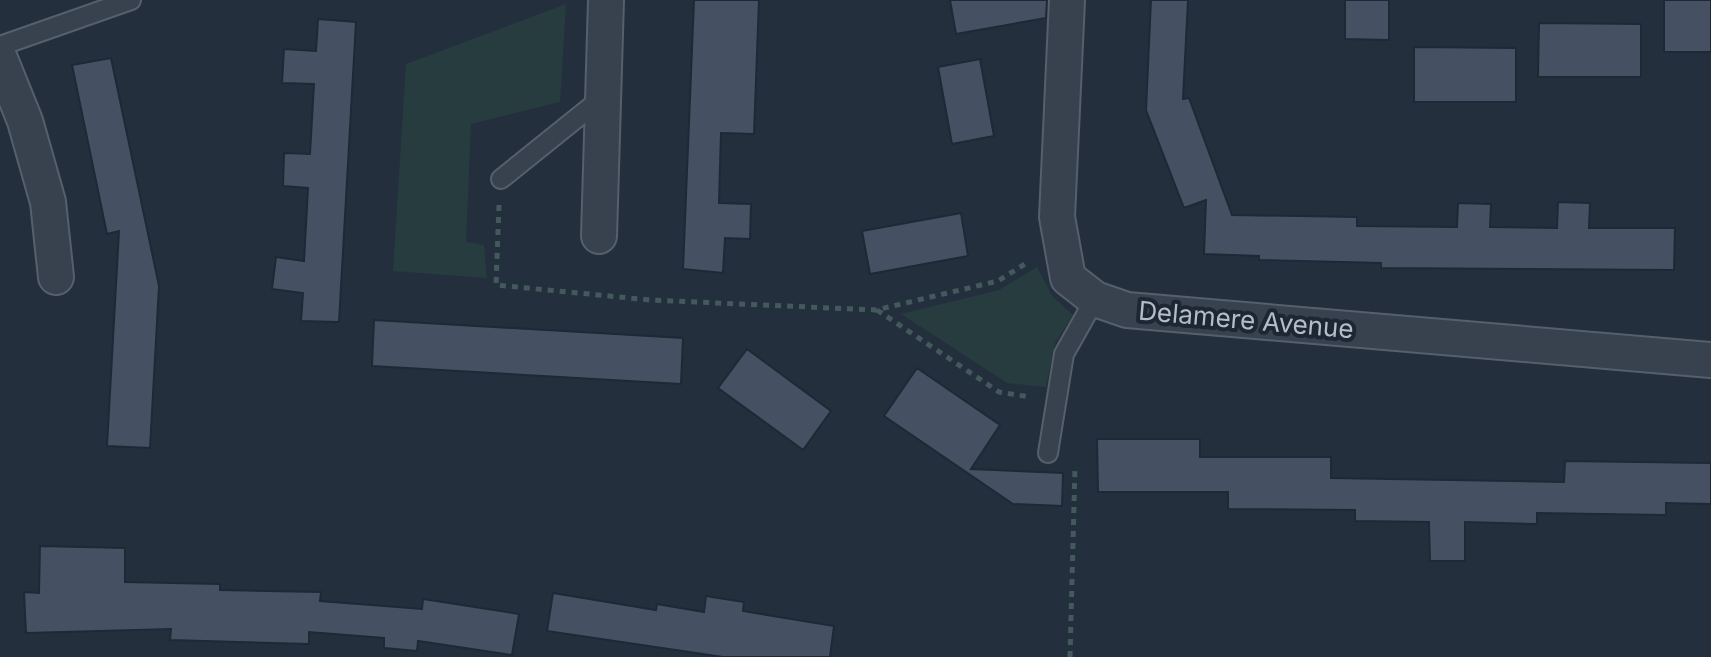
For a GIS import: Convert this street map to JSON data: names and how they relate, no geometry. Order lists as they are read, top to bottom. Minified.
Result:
{"streets":{"street":["Delamere Avenue"]}}
